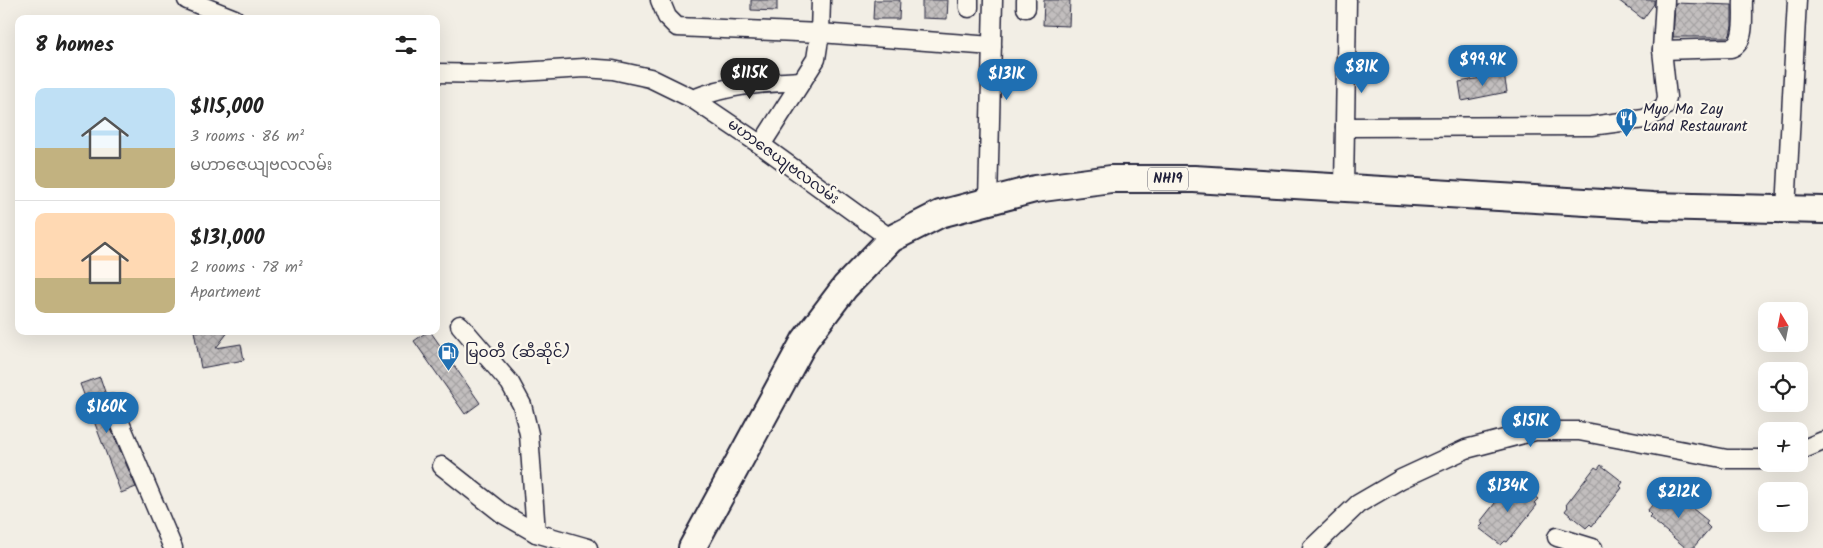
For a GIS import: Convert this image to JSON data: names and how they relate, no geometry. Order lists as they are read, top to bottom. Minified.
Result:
{"streets":{"highway":["NH19"],"street":["မဟာဇေယျဗလလမ်း"]},"crossings":[["မဟာဇေယျဗလလမ်း","NH19"]],"places":{"restaurant":["Myo Ma Zay Land Restaurant"],"fuel station":["မြဝတီ (ဆီဆိုင်)"]},"north":"top","page":{"heading":"8 homes","price":["$99.9K","$81K","$115K","$131K","$160K","$151K","$134K","$212K"],"list":[{"name":"$115,000","note":"3 rooms · 86 m² · မဟာဇေယျဗလလမ်း"},{"name":"$131,000","note":"2 rooms · 78 m² · Apartment"}],"map_buttons":["+","−"]}}
